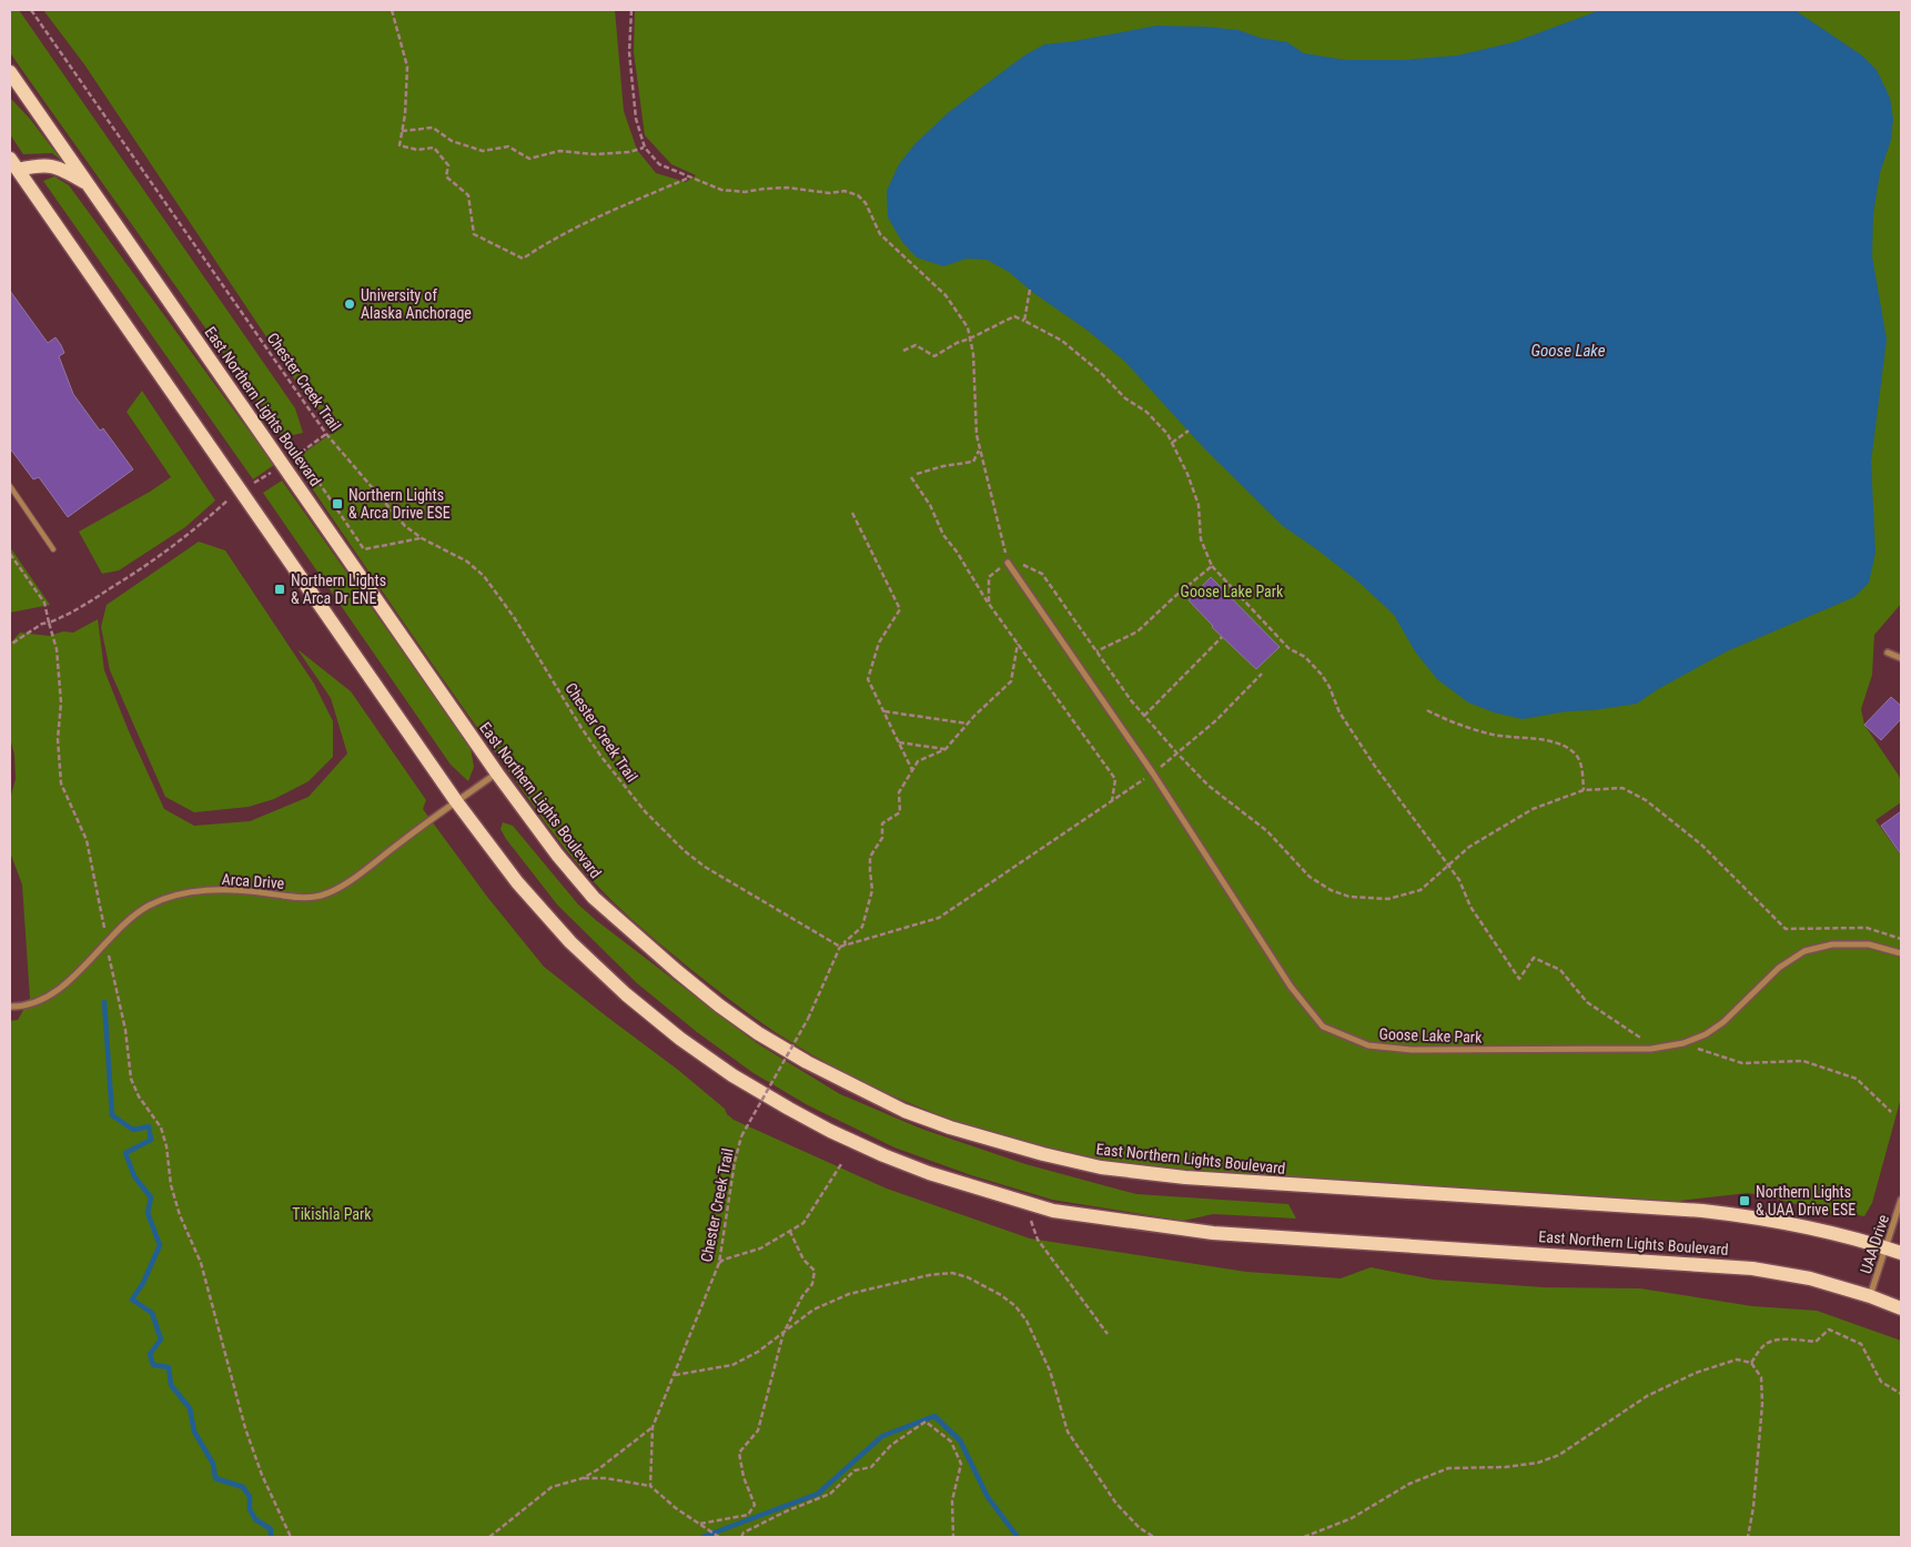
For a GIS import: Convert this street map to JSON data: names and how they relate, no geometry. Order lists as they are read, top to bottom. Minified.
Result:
{"streets":{"main road":["East Northern Lights Boulevard"],"street":["Arca Drive","Goose Lake Park","UAA Drive"],"path":["Chester Creek Trail"]},"crossings":[["East Northern Lights Boulevard","Arca Drive"],["East Northern Lights Boulevard","UAA Drive"]],"water":["Goose Lake"],"parks":["Goose Lake Park","Tikishla Park"],"places":{"other":["University of Alaska Anchorage"],"transit":["Northern Lights & Arca Drive ESE","Northern Lights & Arca Dr ENE","Northern Lights & UAA Drive ESE"]}}
